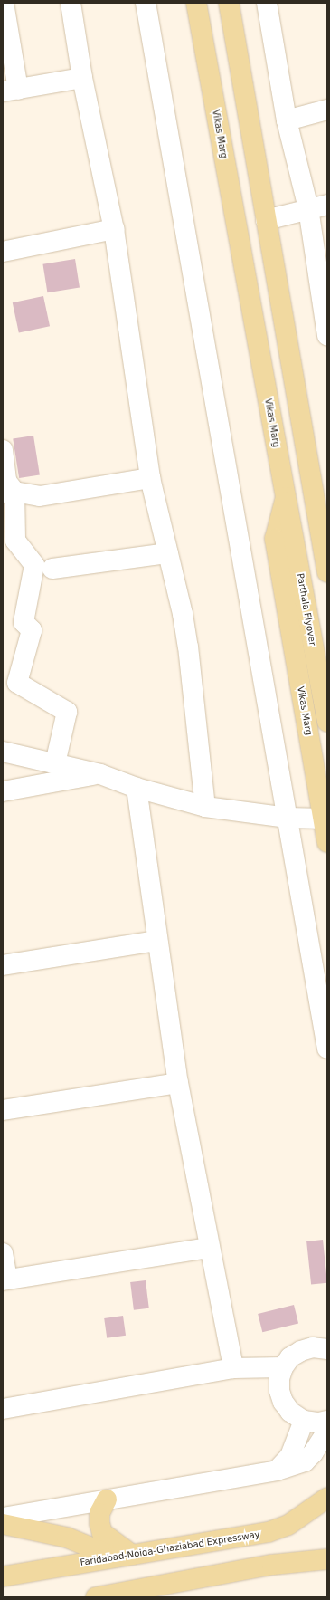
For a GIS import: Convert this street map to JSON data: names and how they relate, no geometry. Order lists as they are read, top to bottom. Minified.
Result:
{"streets":{"main road":["Vikas Marg","Parthala Flyover","Faridabad-Noida-Ghaziabad Expressway"]},"crossings":[["Vikas Marg","Parthala Flyover"]]}
